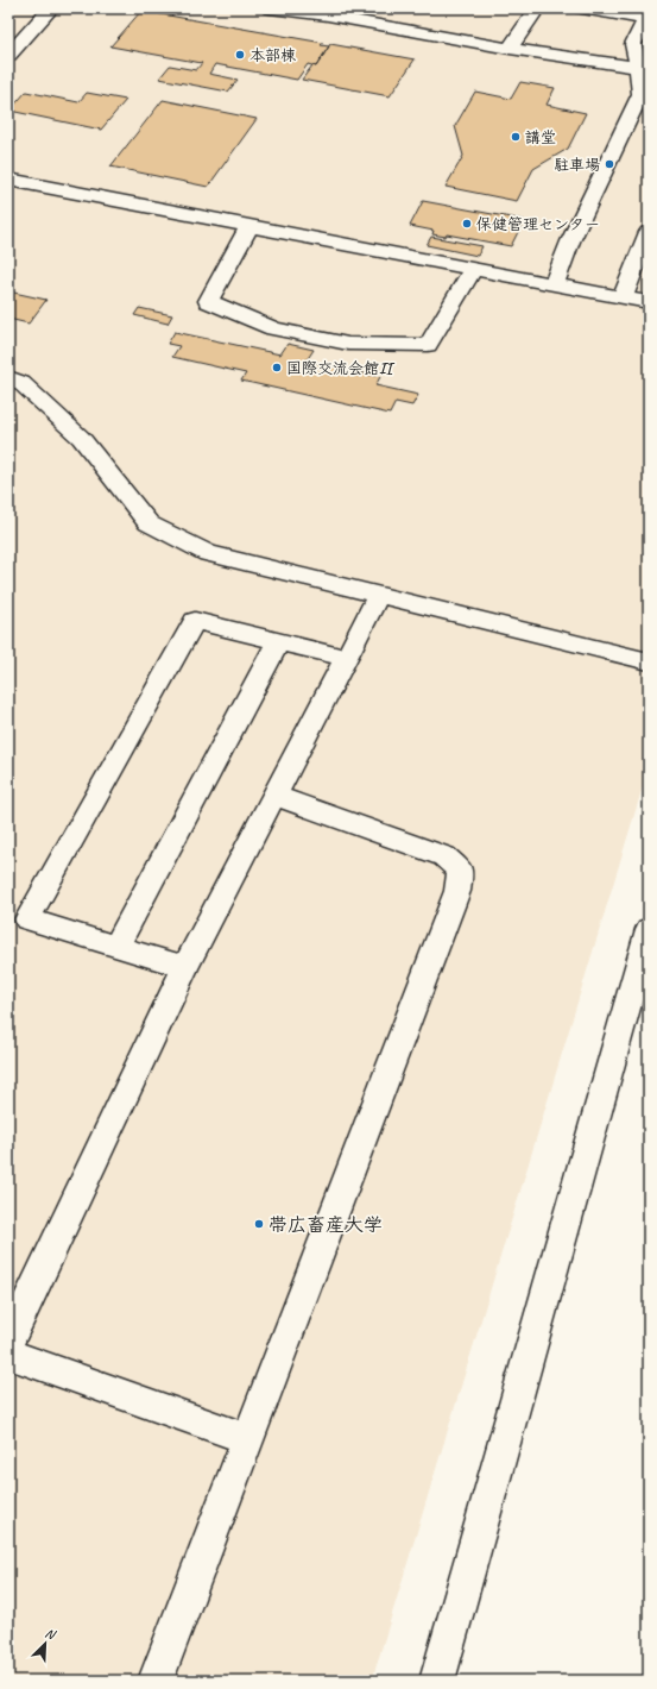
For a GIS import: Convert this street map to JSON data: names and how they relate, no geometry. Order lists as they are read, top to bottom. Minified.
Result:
{"places":["本部棟","講堂","駐車場","保健管理センター","国際交流会館II","帯広畜産大学"],"north":"top right"}
